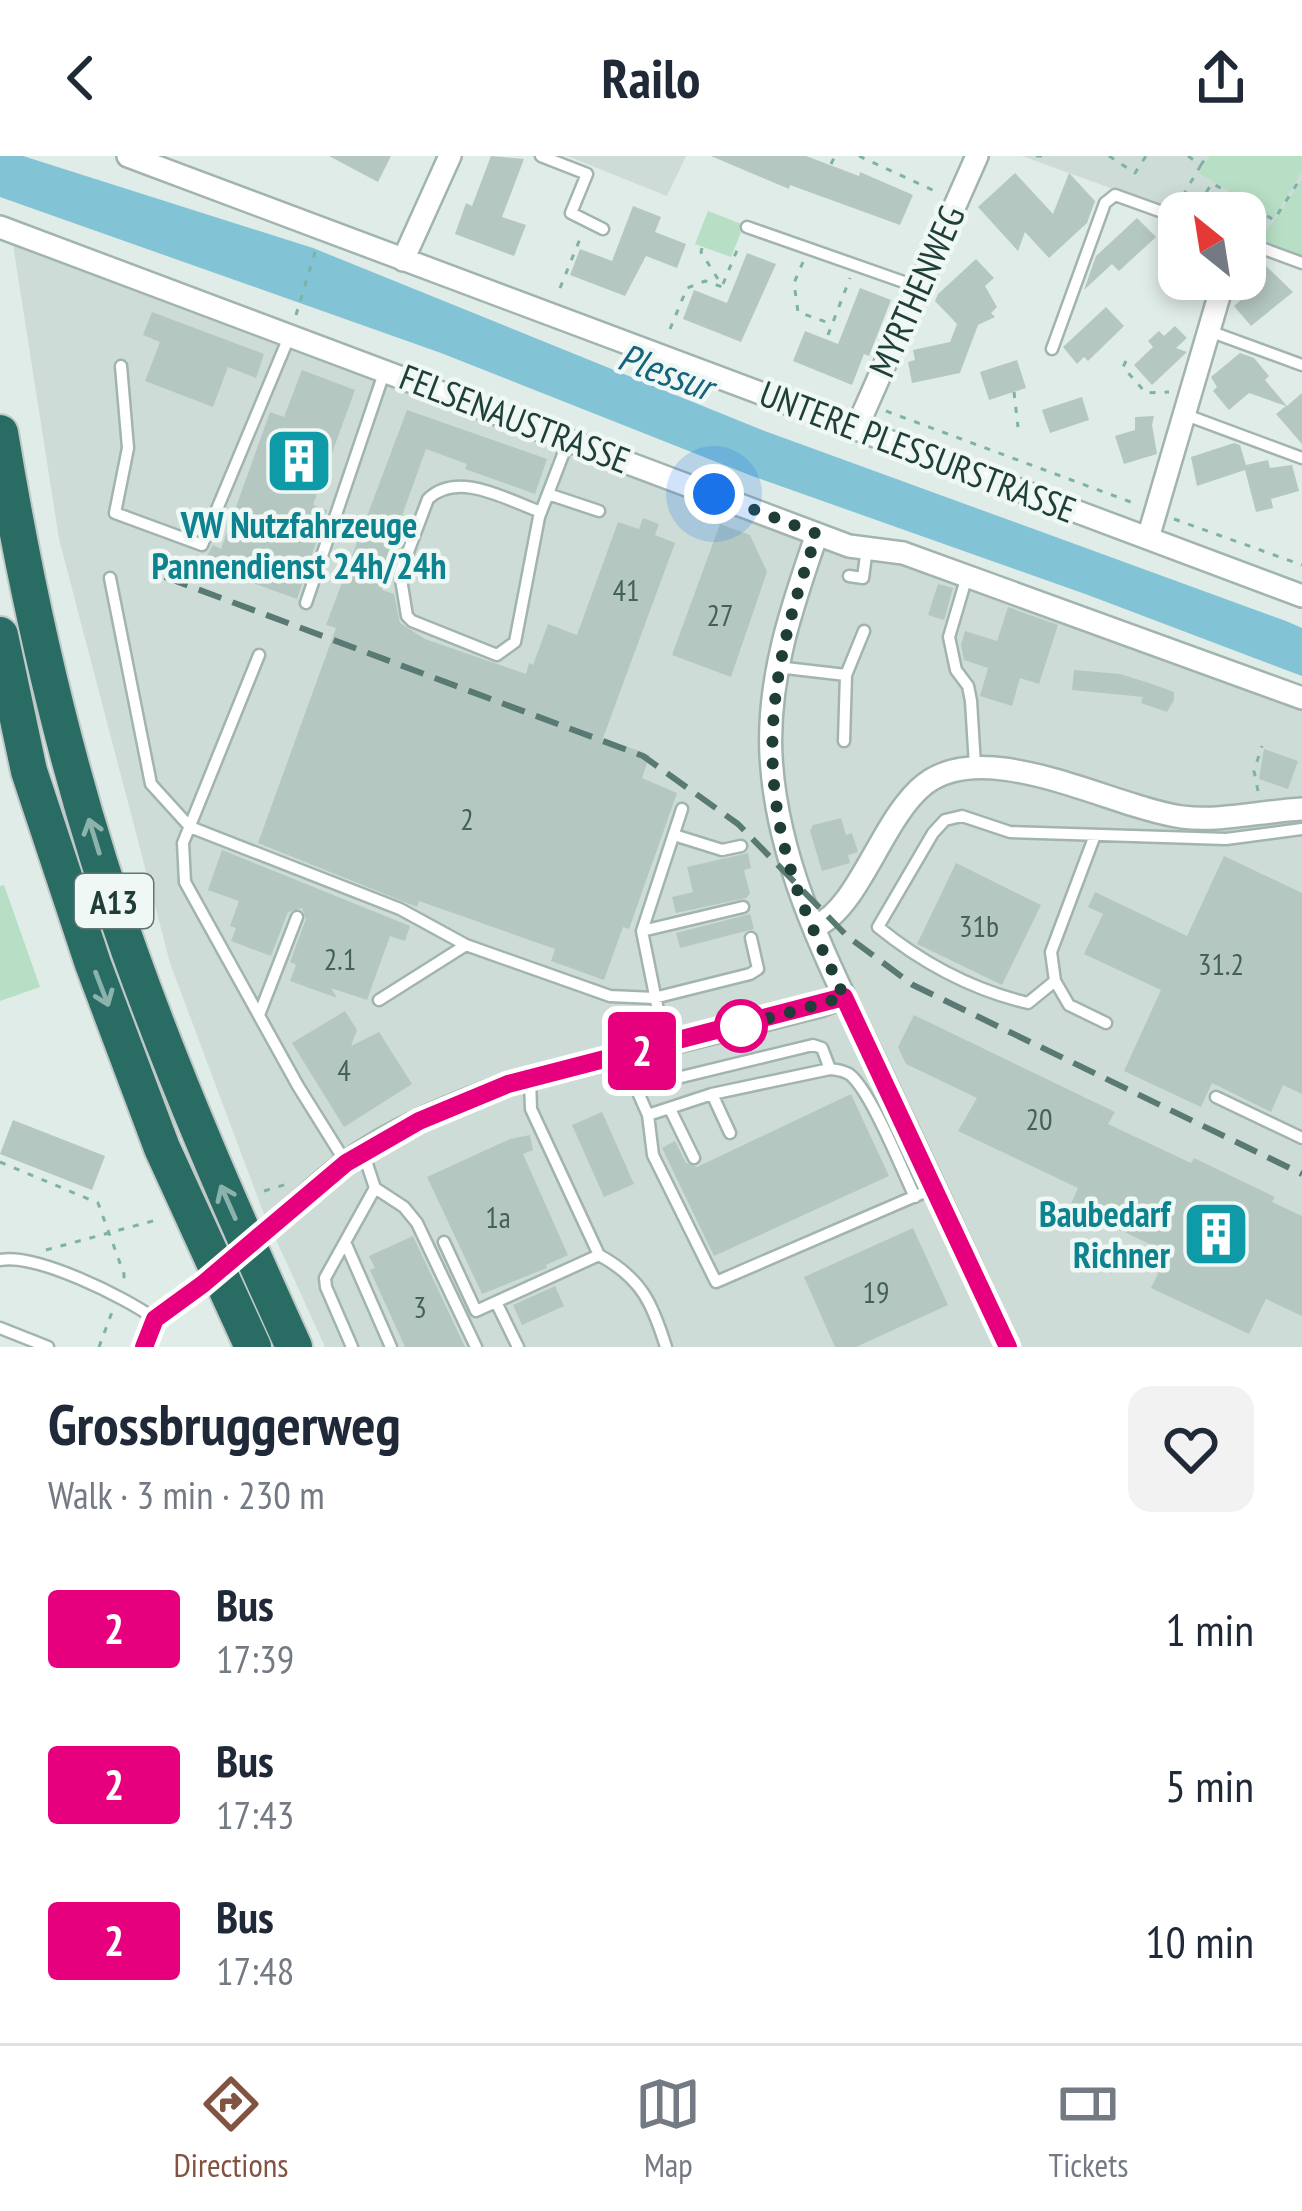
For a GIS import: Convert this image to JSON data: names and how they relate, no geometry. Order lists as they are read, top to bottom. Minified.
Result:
{"streets":{"highway":["A13"],"street":["MYRTHENWEG","FELSENAUSTRASSE","UNTERE PLESSURSTRASSE"]},"crossings":[["MYRTHENWEG","UNTERE PLESSURSTRASSE"]],"water":["Plessur"],"places":{"building":["VW Nutzfahrzeuge Pannendienst 24h/24h","Baubedarf Richner"]},"lines":["bus line 2"],"house_numbers":["41","27","2","31b","2.1","31.2","4","20","1a","19","3"],"north":"top left","page":{"header":"Railo","on_map":"2","heading":["Grossbruggerweg","Walk · 3 min · 230 m"],"list":[{"mark":"2","name":"Bus","note":"17:39","value":"1 min"},{"mark":"2","name":"Bus","note":"17:43","value":"5 min"},{"mark":"2","name":"Bus","note":"17:48","value":"10 min"}],"tabs":["Directions","Map","Tickets"]}}
